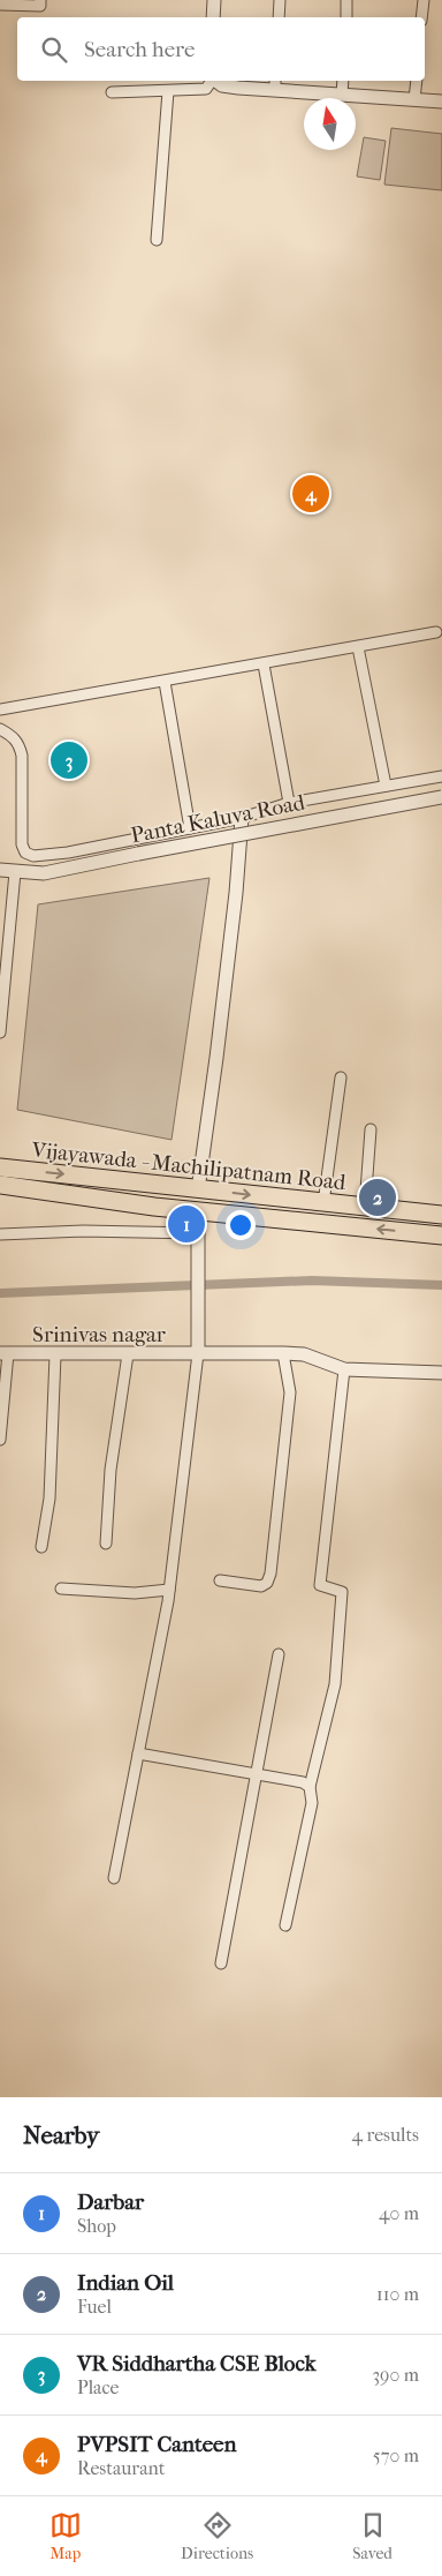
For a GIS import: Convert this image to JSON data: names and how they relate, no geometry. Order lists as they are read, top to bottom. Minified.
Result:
{"streets":{"highway":["Vijayawada - Machilipatnam Road"],"street":["Panta Kaluva Road","Srinivas nagar"]},"north":"top","page":{"search":"Search here","pins":["4","3","2","1"],"heading":["Nearby","4 results"],"list":[{"mark":"1","name":"Darbar","note":"Shop","value":"40 m"},{"mark":"2","name":"Indian Oil","note":"Fuel","value":"110 m"},{"mark":"3","name":"VR Siddhartha CSE Block","note":"Place","value":"390 m"},{"mark":"4","name":"PVPSIT Canteen","note":"Restaurant","value":"570 m"}],"nav":["Map","Directions","Saved"]}}
